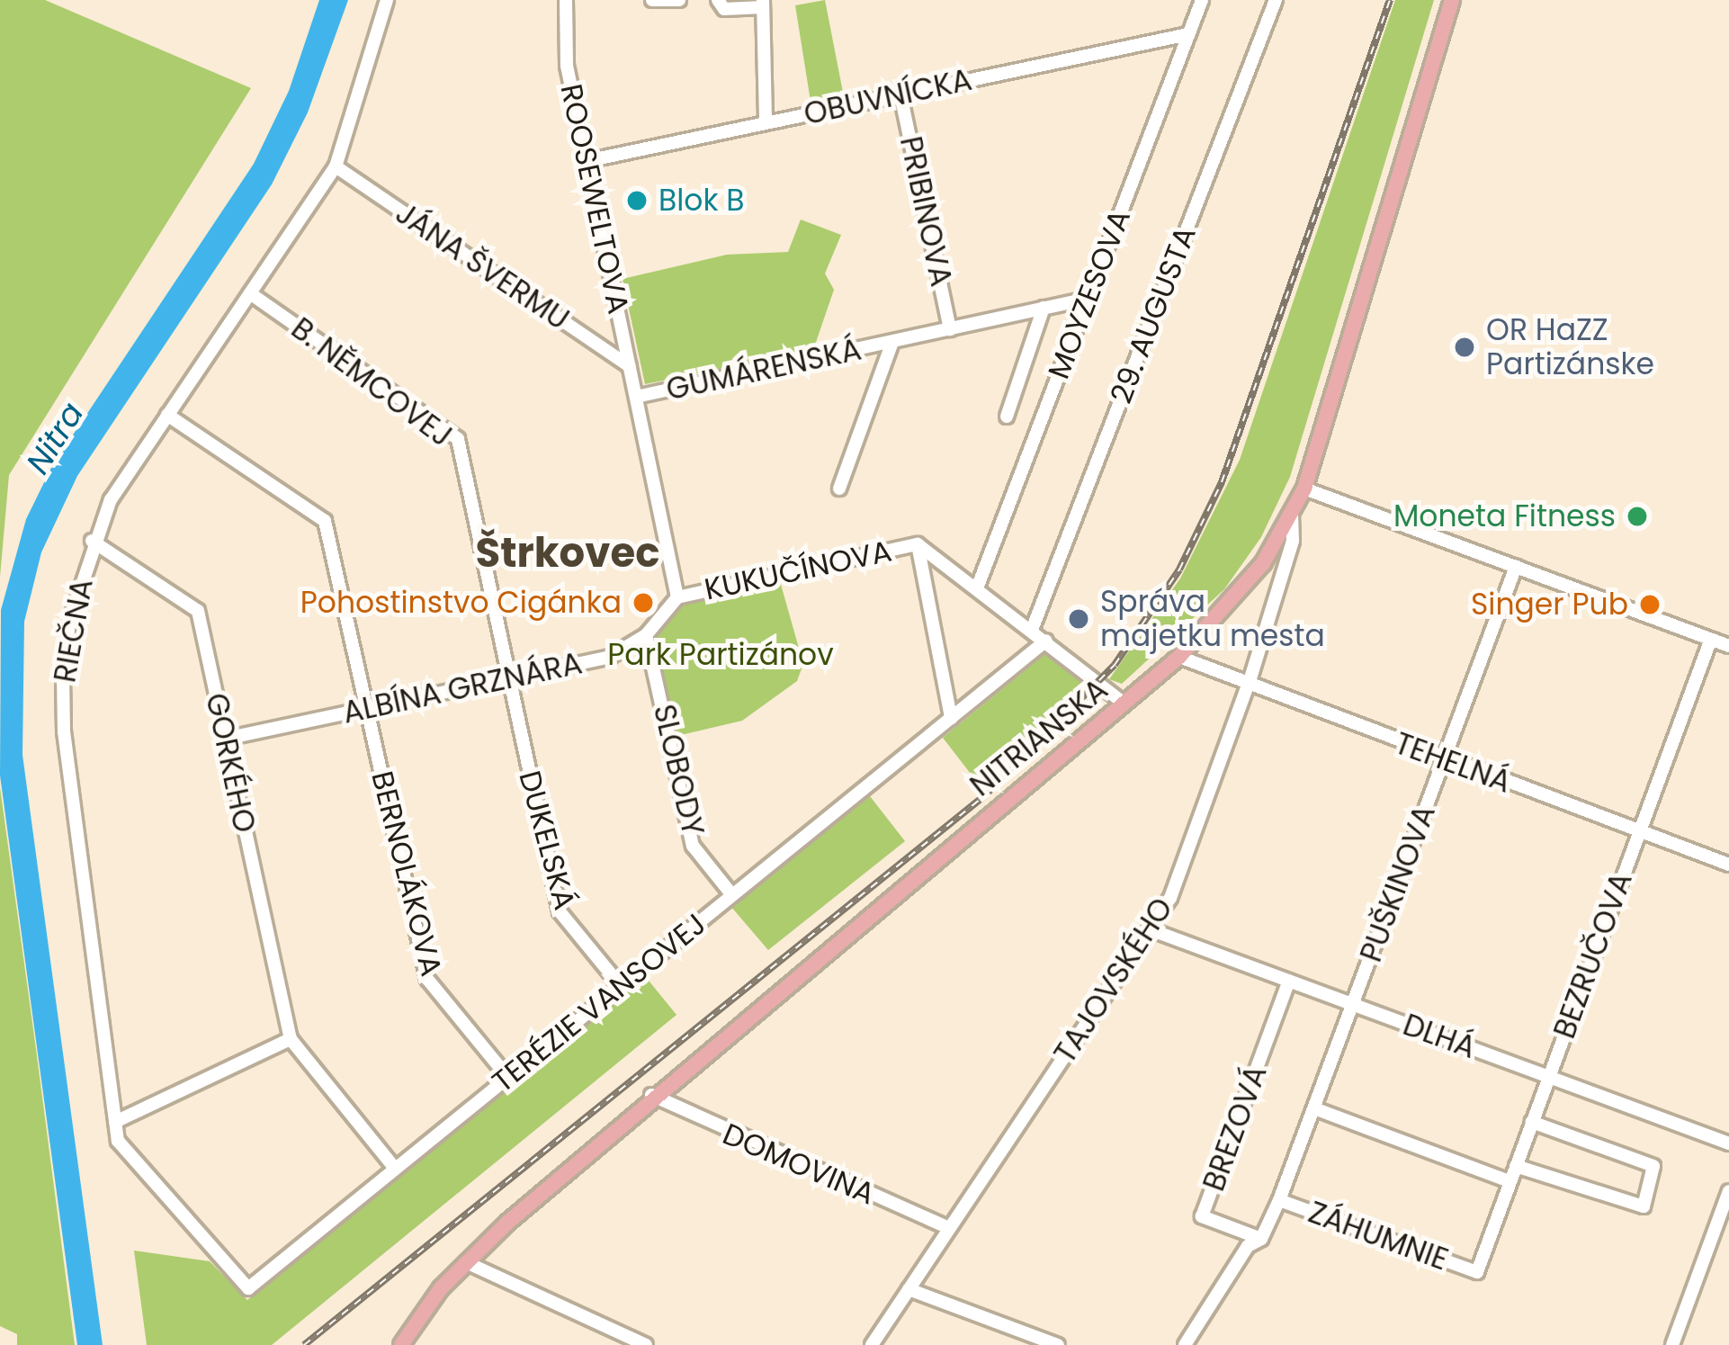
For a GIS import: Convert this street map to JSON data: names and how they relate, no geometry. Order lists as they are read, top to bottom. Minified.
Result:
{"streets":{"main road":["NITRIANSKA"],"street":["OBUVNÍCKA","ROOSEWELTOVA","PRIBINOVA","JÁNA ŠVERMU","MOYZESOVA","29. AUGUSTA","GUMÁRENSKÁ","B. NĚMCOVEJ","KUKUČÍNOVA","RIEČNA","ALBÍNA GRZNÁRA","GORKÉHO","TEHELNÁ","SLOBODY","DUKELSKÁ","BERNOLÁKOVA","PUŠKINOVA","BEZRUČOVA","TAJOVSKÉHO","TERÉZIE VANSOVEJ","DLHÁ","BREZOVÁ","DOMOVINA","ZÁHUMNIE"]},"crossings":[["OBUVNÍCKA","ROOSEWELTOVA"],["OBUVNÍCKA","PRIBINOVA"],["OBUVNÍCKA","MOYZESOVA"],["ROOSEWELTOVA","JÁNA ŠVERMU"],["ROOSEWELTOVA","GUMÁRENSKÁ"],["ROOSEWELTOVA","KUKUČÍNOVA"],["ROOSEWELTOVA","ALBÍNA GRZNÁRA"],["PRIBINOVA","GUMÁRENSKÁ"],["JÁNA ŠVERMU","RIEČNA"],["MOYZESOVA","GUMÁRENSKÁ"],["MOYZESOVA","KUKUČÍNOVA"],["29. AUGUSTA","KUKUČÍNOVA"],["B. NĚMCOVEJ","RIEČNA"],["B. NĚMCOVEJ","ALBÍNA GRZNÁRA"],["B. NĚMCOVEJ","DUKELSKÁ"],["KUKUČÍNOVA","ALBÍNA GRZNÁRA"],["KUKUČÍNOVA","NITRIANSKA"],["KUKUČÍNOVA","TERÉZIE VANSOVEJ"],["RIEČNA","GORKÉHO"],["RIEČNA","BERNOLÁKOVA"],["RIEČNA","TERÉZIE VANSOVEJ"],["ALBÍNA GRZNÁRA","GORKÉHO"],["ALBÍNA GRZNÁRA","SLOBODY"],["ALBÍNA GRZNÁRA","DUKELSKÁ"],["ALBÍNA GRZNÁRA","BERNOLÁKOVA"],["NITRIANSKA","TEHELNÁ"],["NITRIANSKA","TAJOVSKÉHO"],["NITRIANSKA","DOMOVINA"],["GORKÉHO","TERÉZIE VANSOVEJ"],["TEHELNÁ","PUŠKINOVA"],["TEHELNÁ","BEZRUČOVA"],["TEHELNÁ","TAJOVSKÉHO"],["SLOBODY","TERÉZIE VANSOVEJ"],["DUKELSKÁ","TERÉZIE VANSOVEJ"],["BERNOLÁKOVA","TERÉZIE VANSOVEJ"],["PUŠKINOVA","DLHÁ"],["PUŠKINOVA","BREZOVÁ"],["PUŠKINOVA","ZÁHUMNIE"],["BEZRUČOVA","DLHÁ"],["BEZRUČOVA","ZÁHUMNIE"],["TAJOVSKÉHO","DLHÁ"],["TAJOVSKÉHO","DOMOVINA"],["DLHÁ","BREZOVÁ"]],"districts":["Štrkovec"],"water":["Nitra"],"parks":["Park Partizánov"],"places":["Blok B","OR HaZZ Partizánske","Moneta Fitness","Pohostinstvo Cigánka","Singer Pub","Správa majetku mesta"]}
